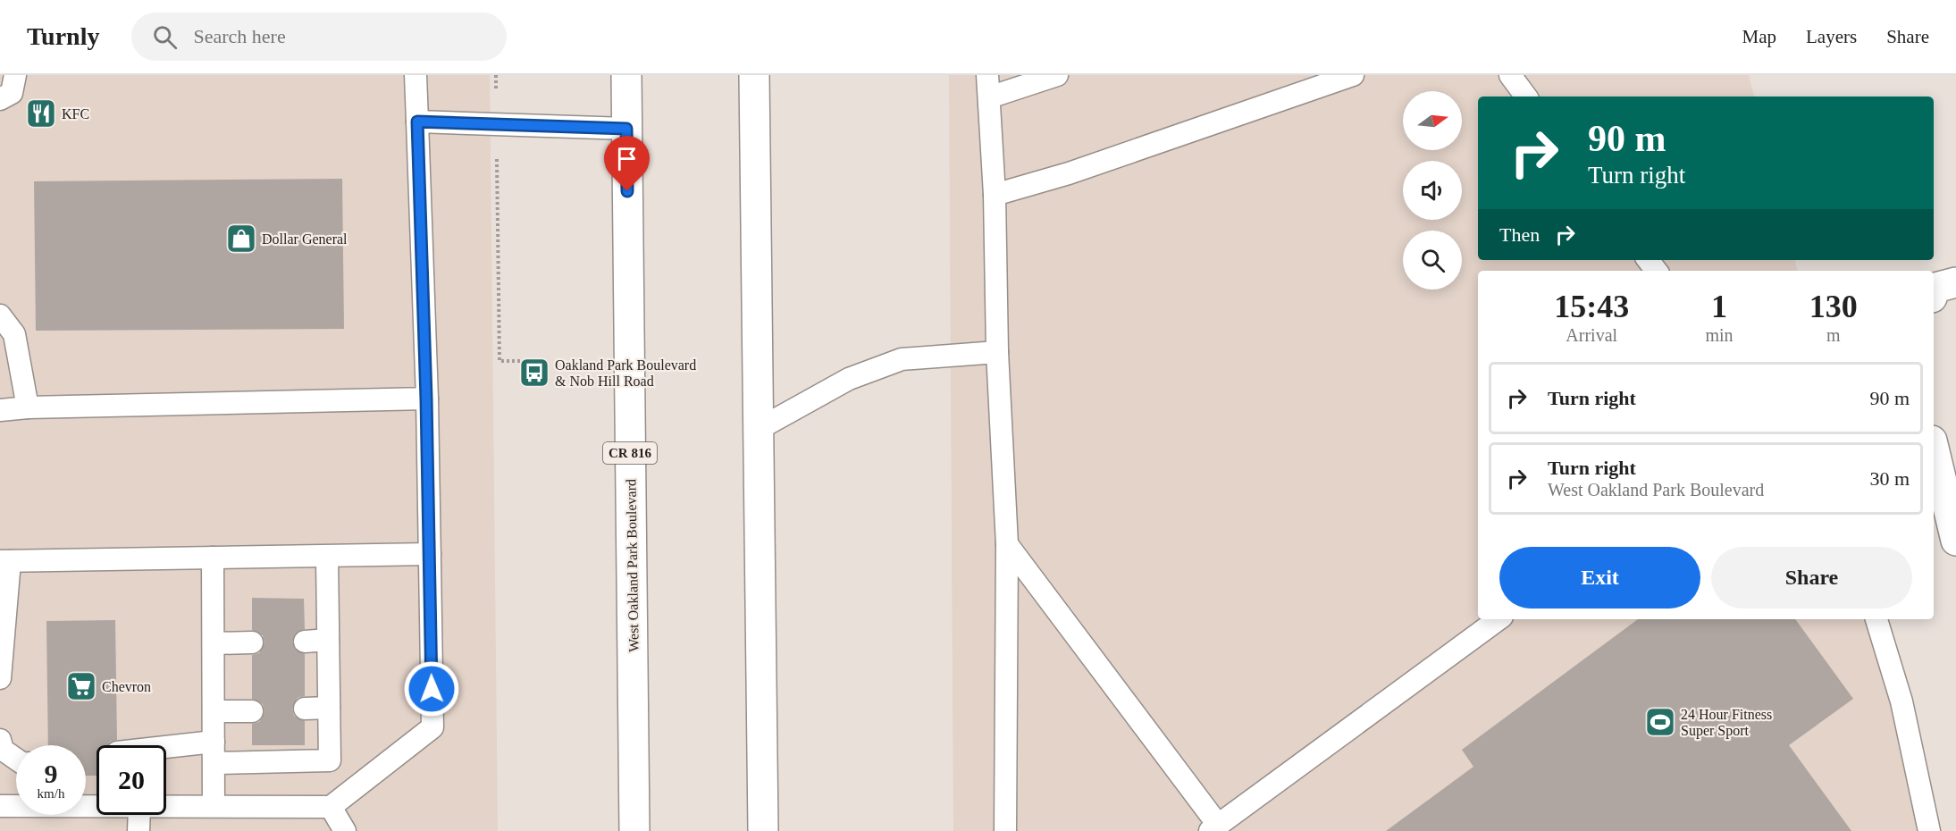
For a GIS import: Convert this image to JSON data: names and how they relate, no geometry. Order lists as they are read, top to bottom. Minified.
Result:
{"streets":{"main road":["CR 816","West Oakland Park Boulevard"]},"places":{"restaurant":["KFC"],"shop":["Dollar General"],"bus stop":["Oakland Park Boulevard & Nob Hill Road"],"supermarket":["Chevron"],"sports":["24 Hour Fitness Super Sport"]},"north":"right","page":{"header":"Turnly","search":"Search here","nav":["Map","Layers","Share"],"turn":["90 m","Turn right"],"then":"Then","eta":["15:43","Arrival","1","min","130","m"],"list":[{"name":"Turn right","value":"90 m"},{"name":"Turn right","note":"West Oakland Park Boulevard","value":"30 m"}],"buttons":["Exit","Share"],"speed":"9 km/h","limit":"20"}}
